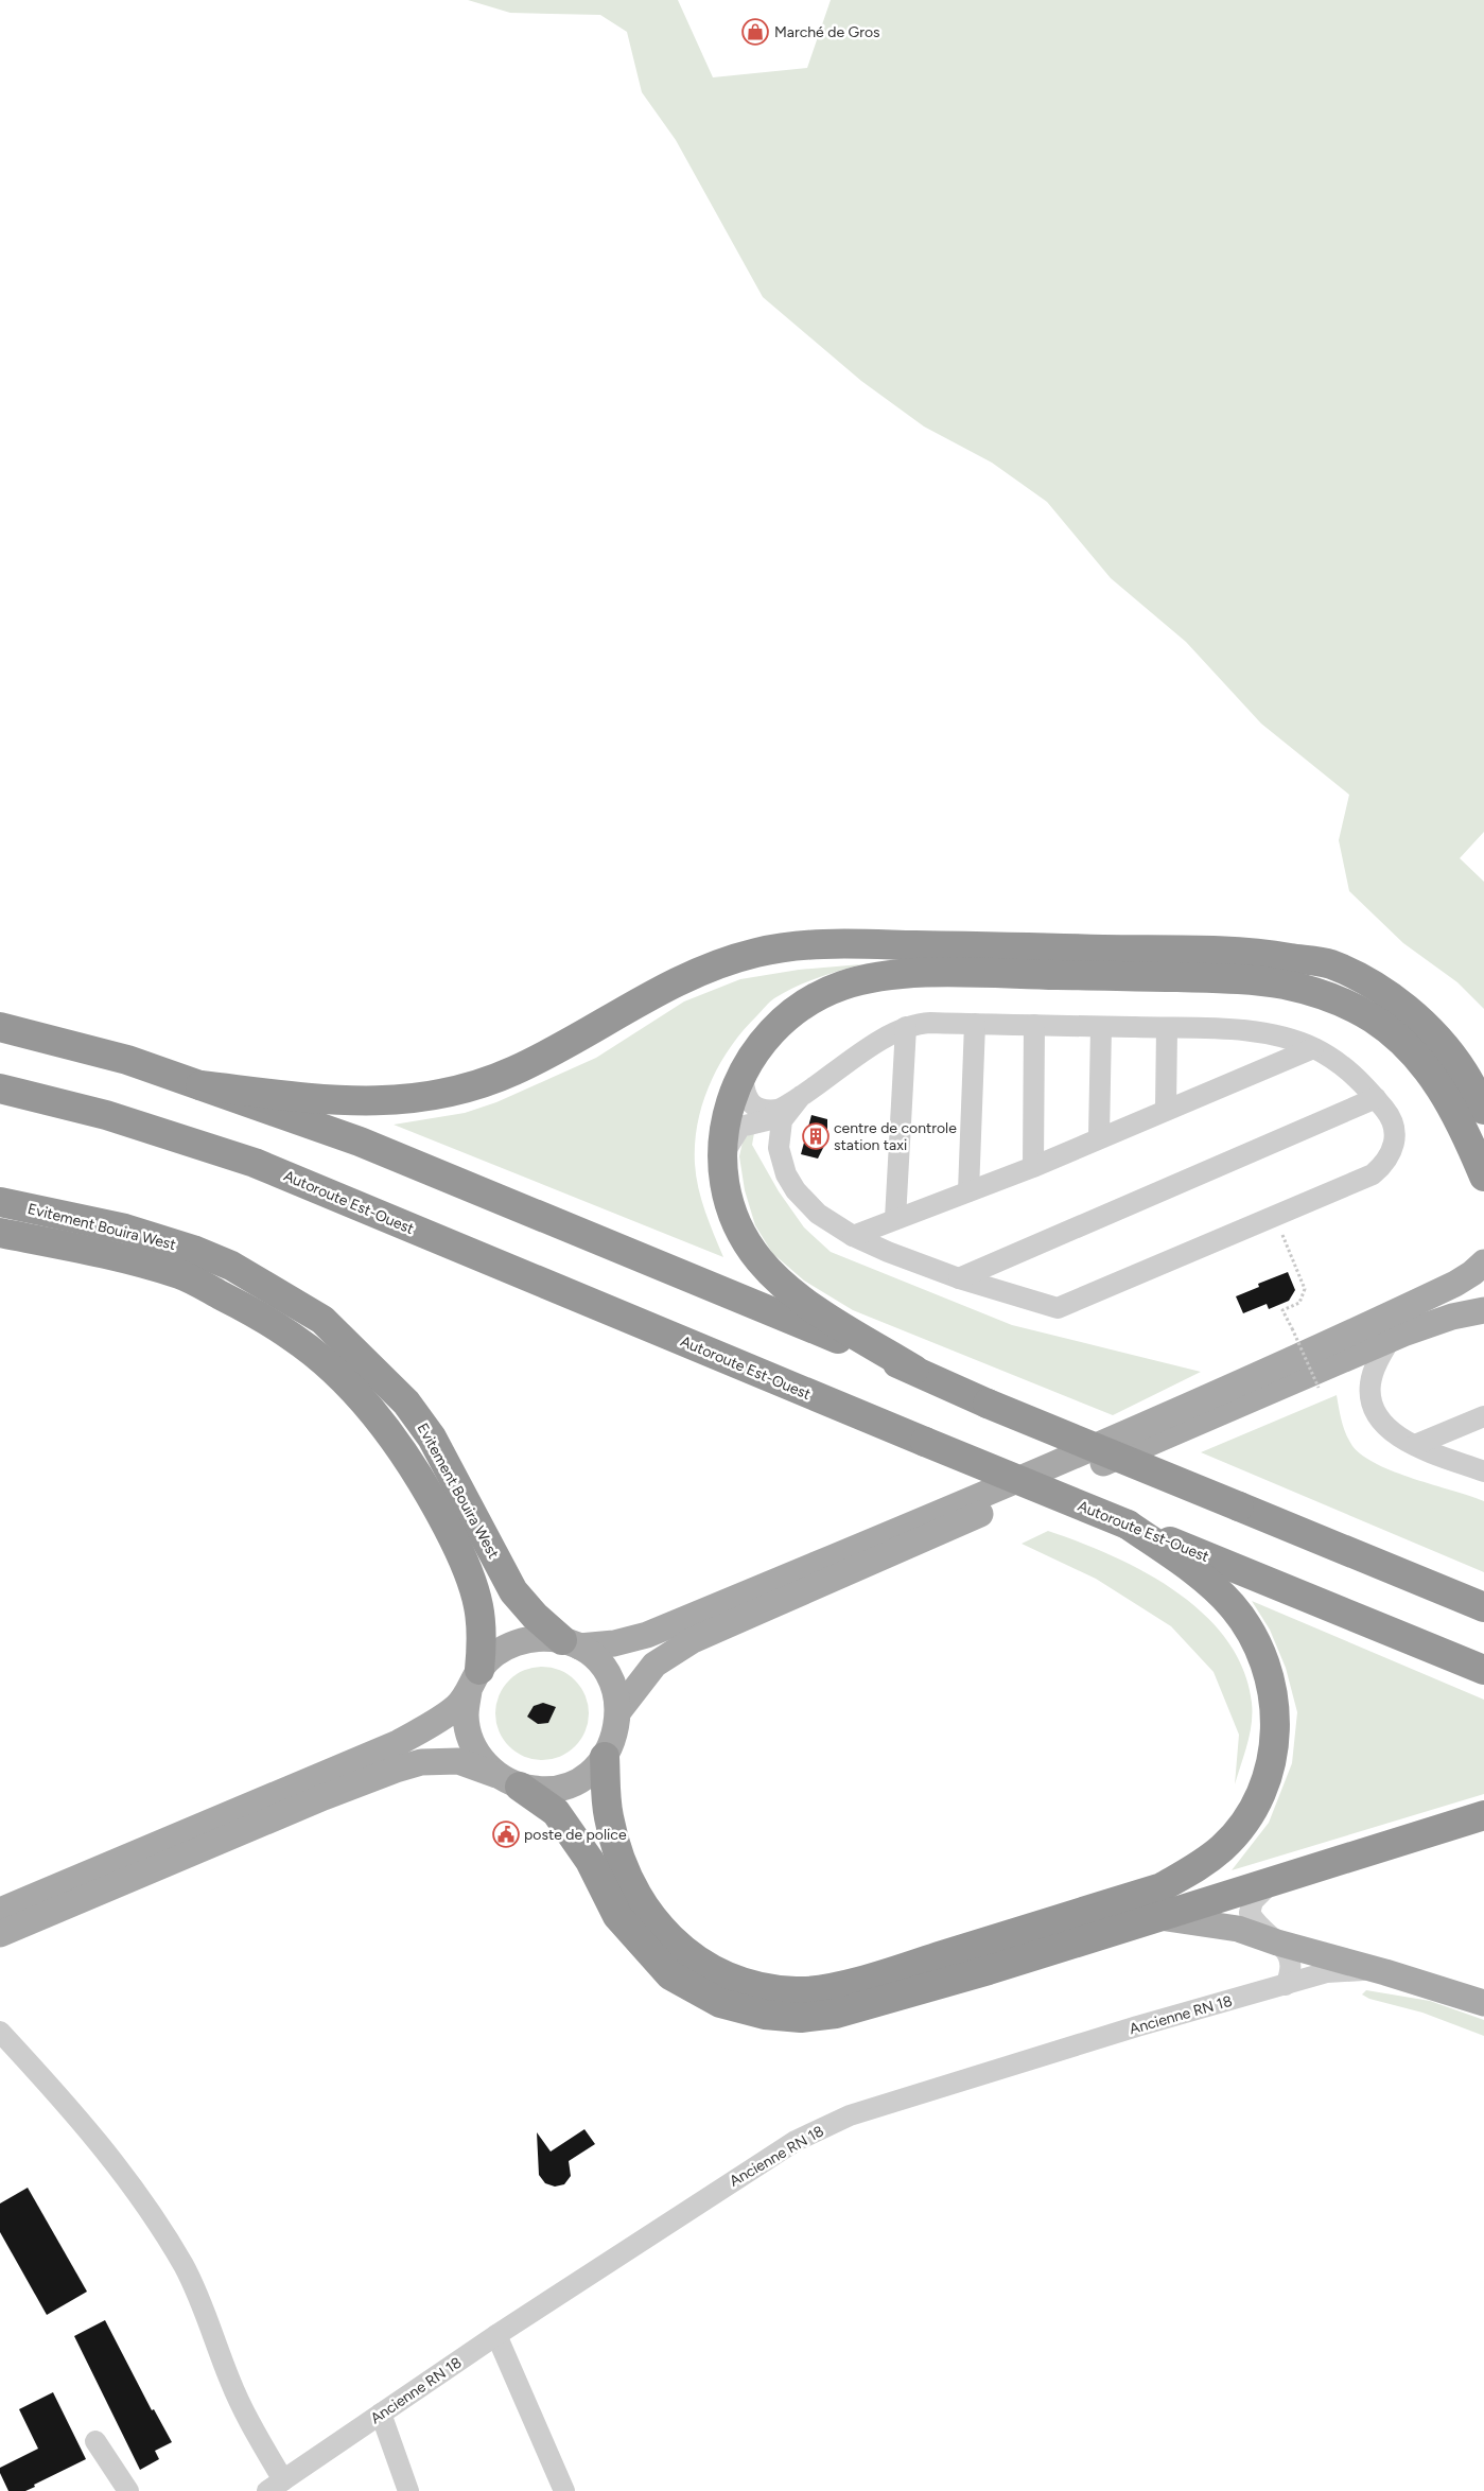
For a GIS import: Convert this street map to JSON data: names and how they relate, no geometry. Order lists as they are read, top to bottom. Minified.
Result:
{"streets":{"highway":["Autoroute Est-Ouest","Evitement Bouira West"],"main road":["Ancienne RN 18"]},"places":{"shop":["Marché de Gros"],"building":["centre de controle station taxi"],"public building":["poste de police"]}}
